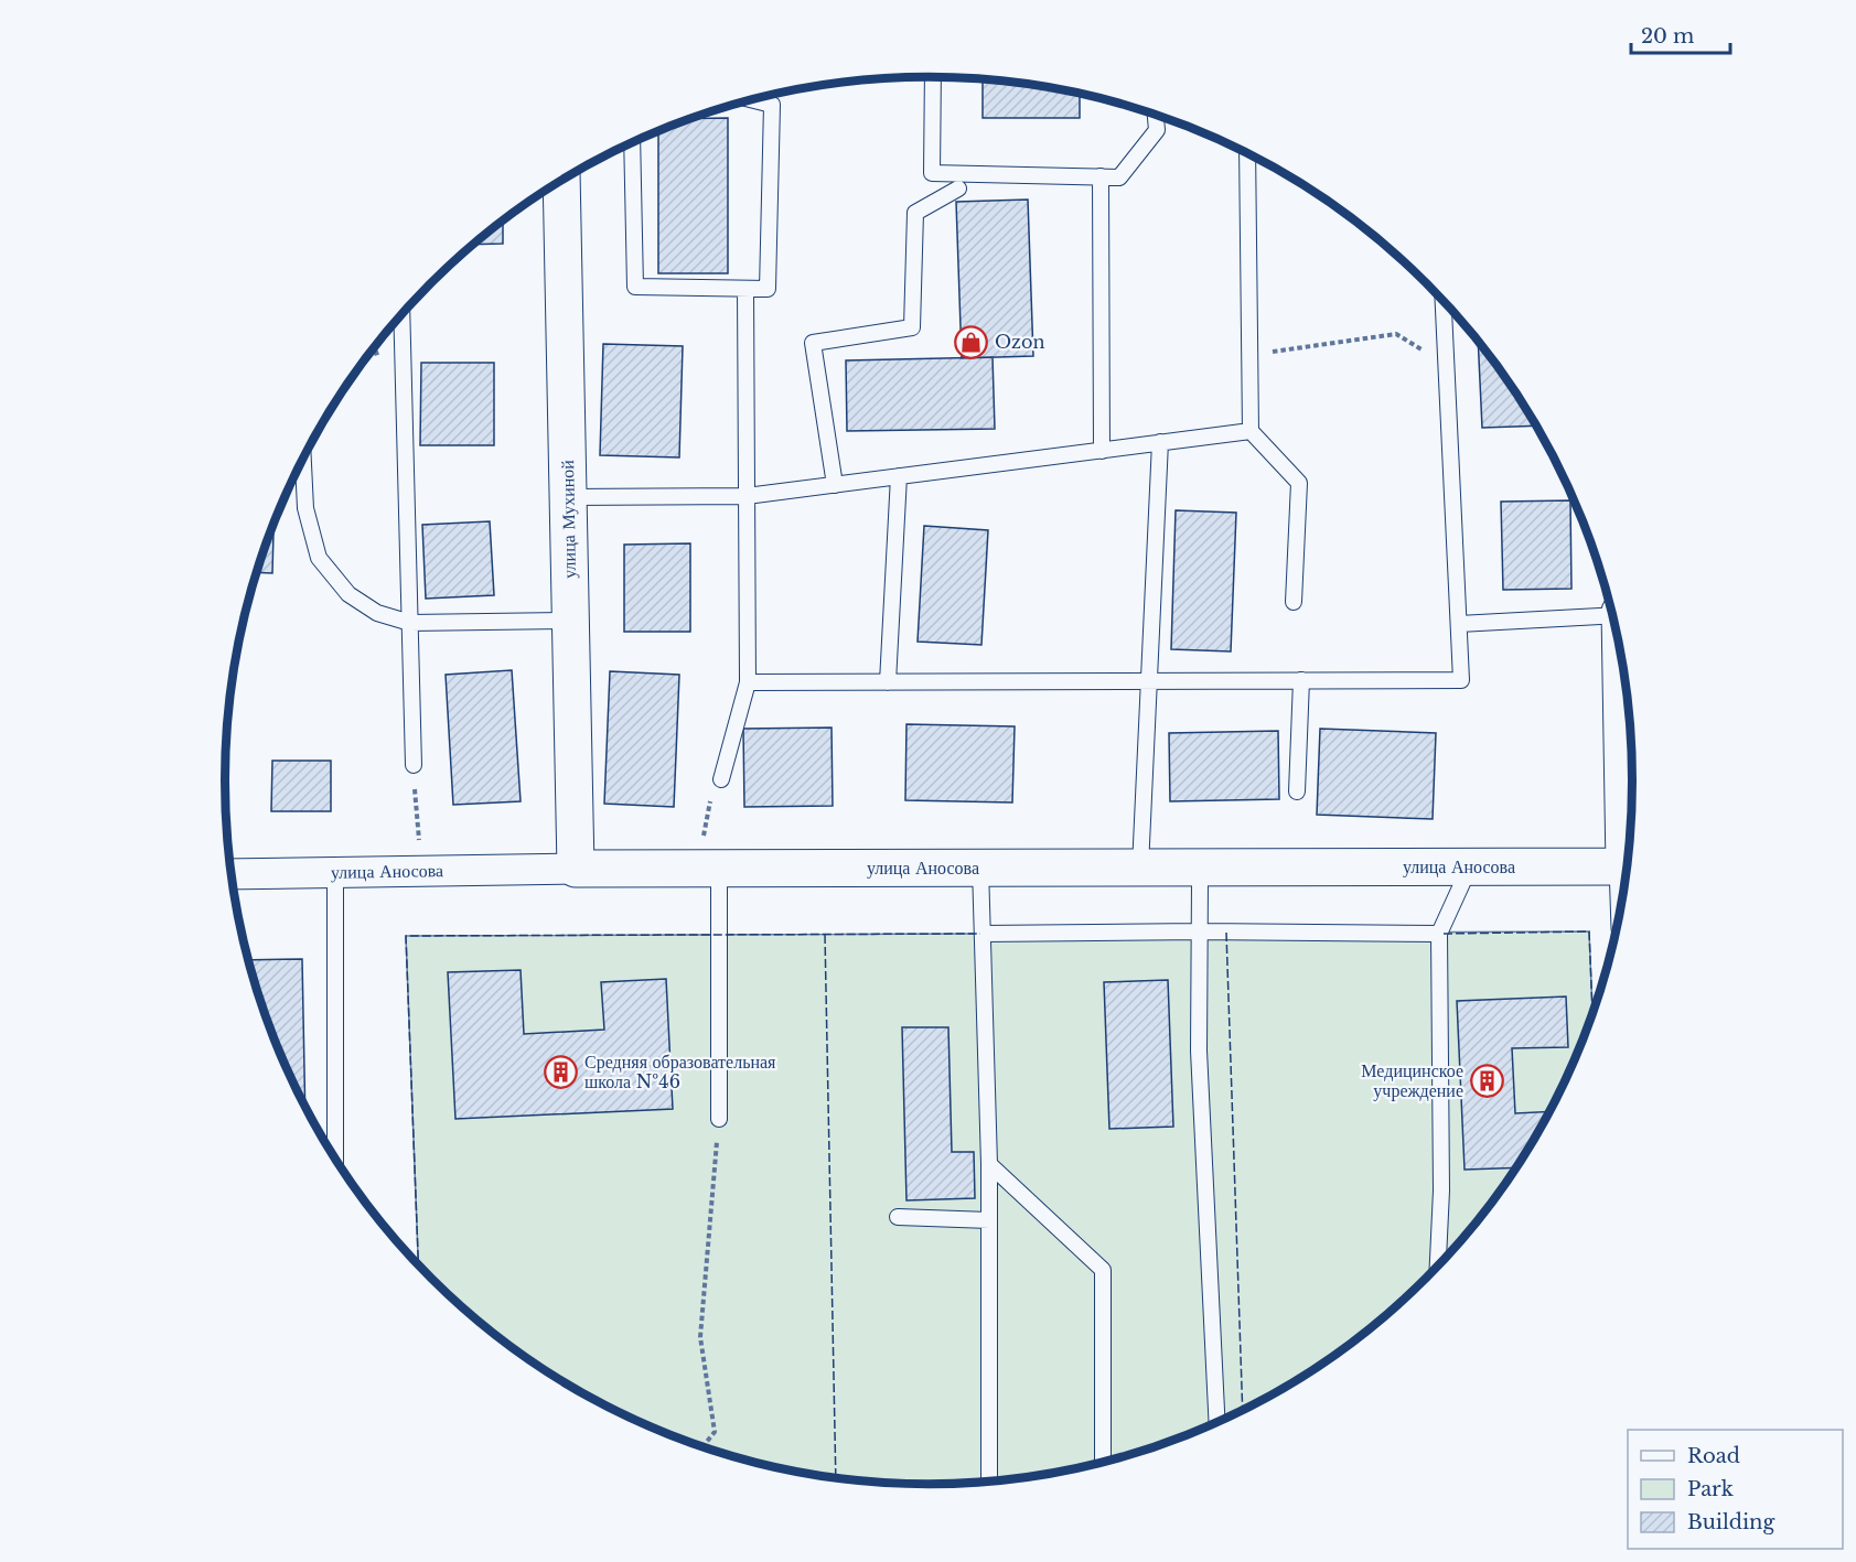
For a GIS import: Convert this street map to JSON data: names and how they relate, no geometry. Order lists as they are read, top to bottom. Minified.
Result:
{"streets":{"street":["улица Мухиной","улица Аносова"]},"crossings":[["улица Мухиной","улица Аносова"]],"places":{"shop":["Ozon"],"building":["Средняя образовательная школа №46","Медицинское учреждение"]},"legend":["Road","Park","Building"],"scale_bar":"20 m"}
